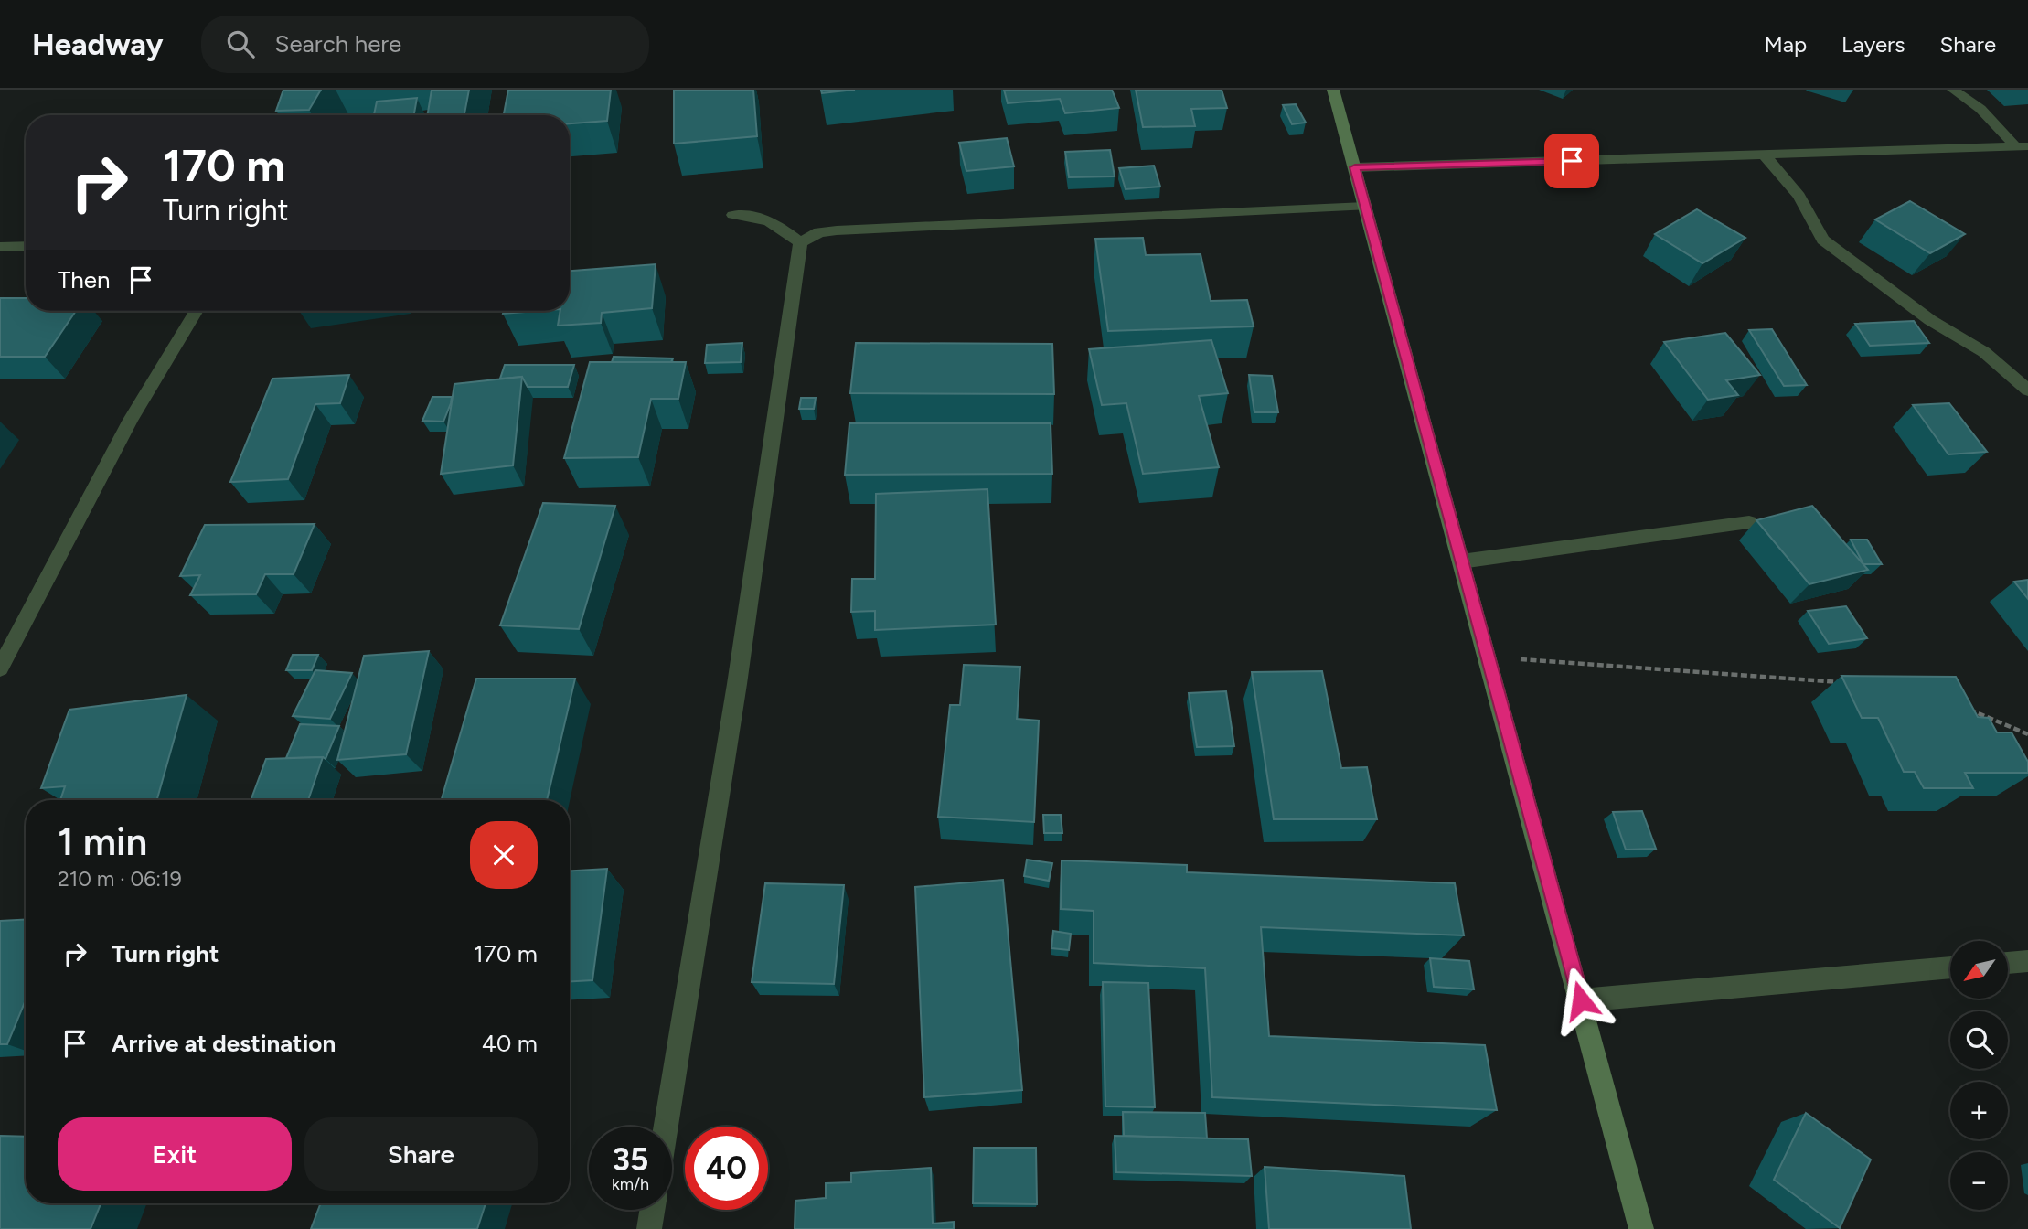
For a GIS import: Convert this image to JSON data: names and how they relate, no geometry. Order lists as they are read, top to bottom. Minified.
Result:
{"north":"bottom left","page":{"header":"Headway","search":"Search here","nav":["Map","Layers","Share"],"turn":["170 m","Turn right"],"then":"Then","heading":["1 min","210 m · 06:19"],"list":[{"name":"Turn right","value":"170 m"},{"name":"Arrive at destination","value":"40 m"}],"map_buttons":["+","−"],"buttons":["Exit","Share"],"speed":"35 km/h","limit":"40"}}
